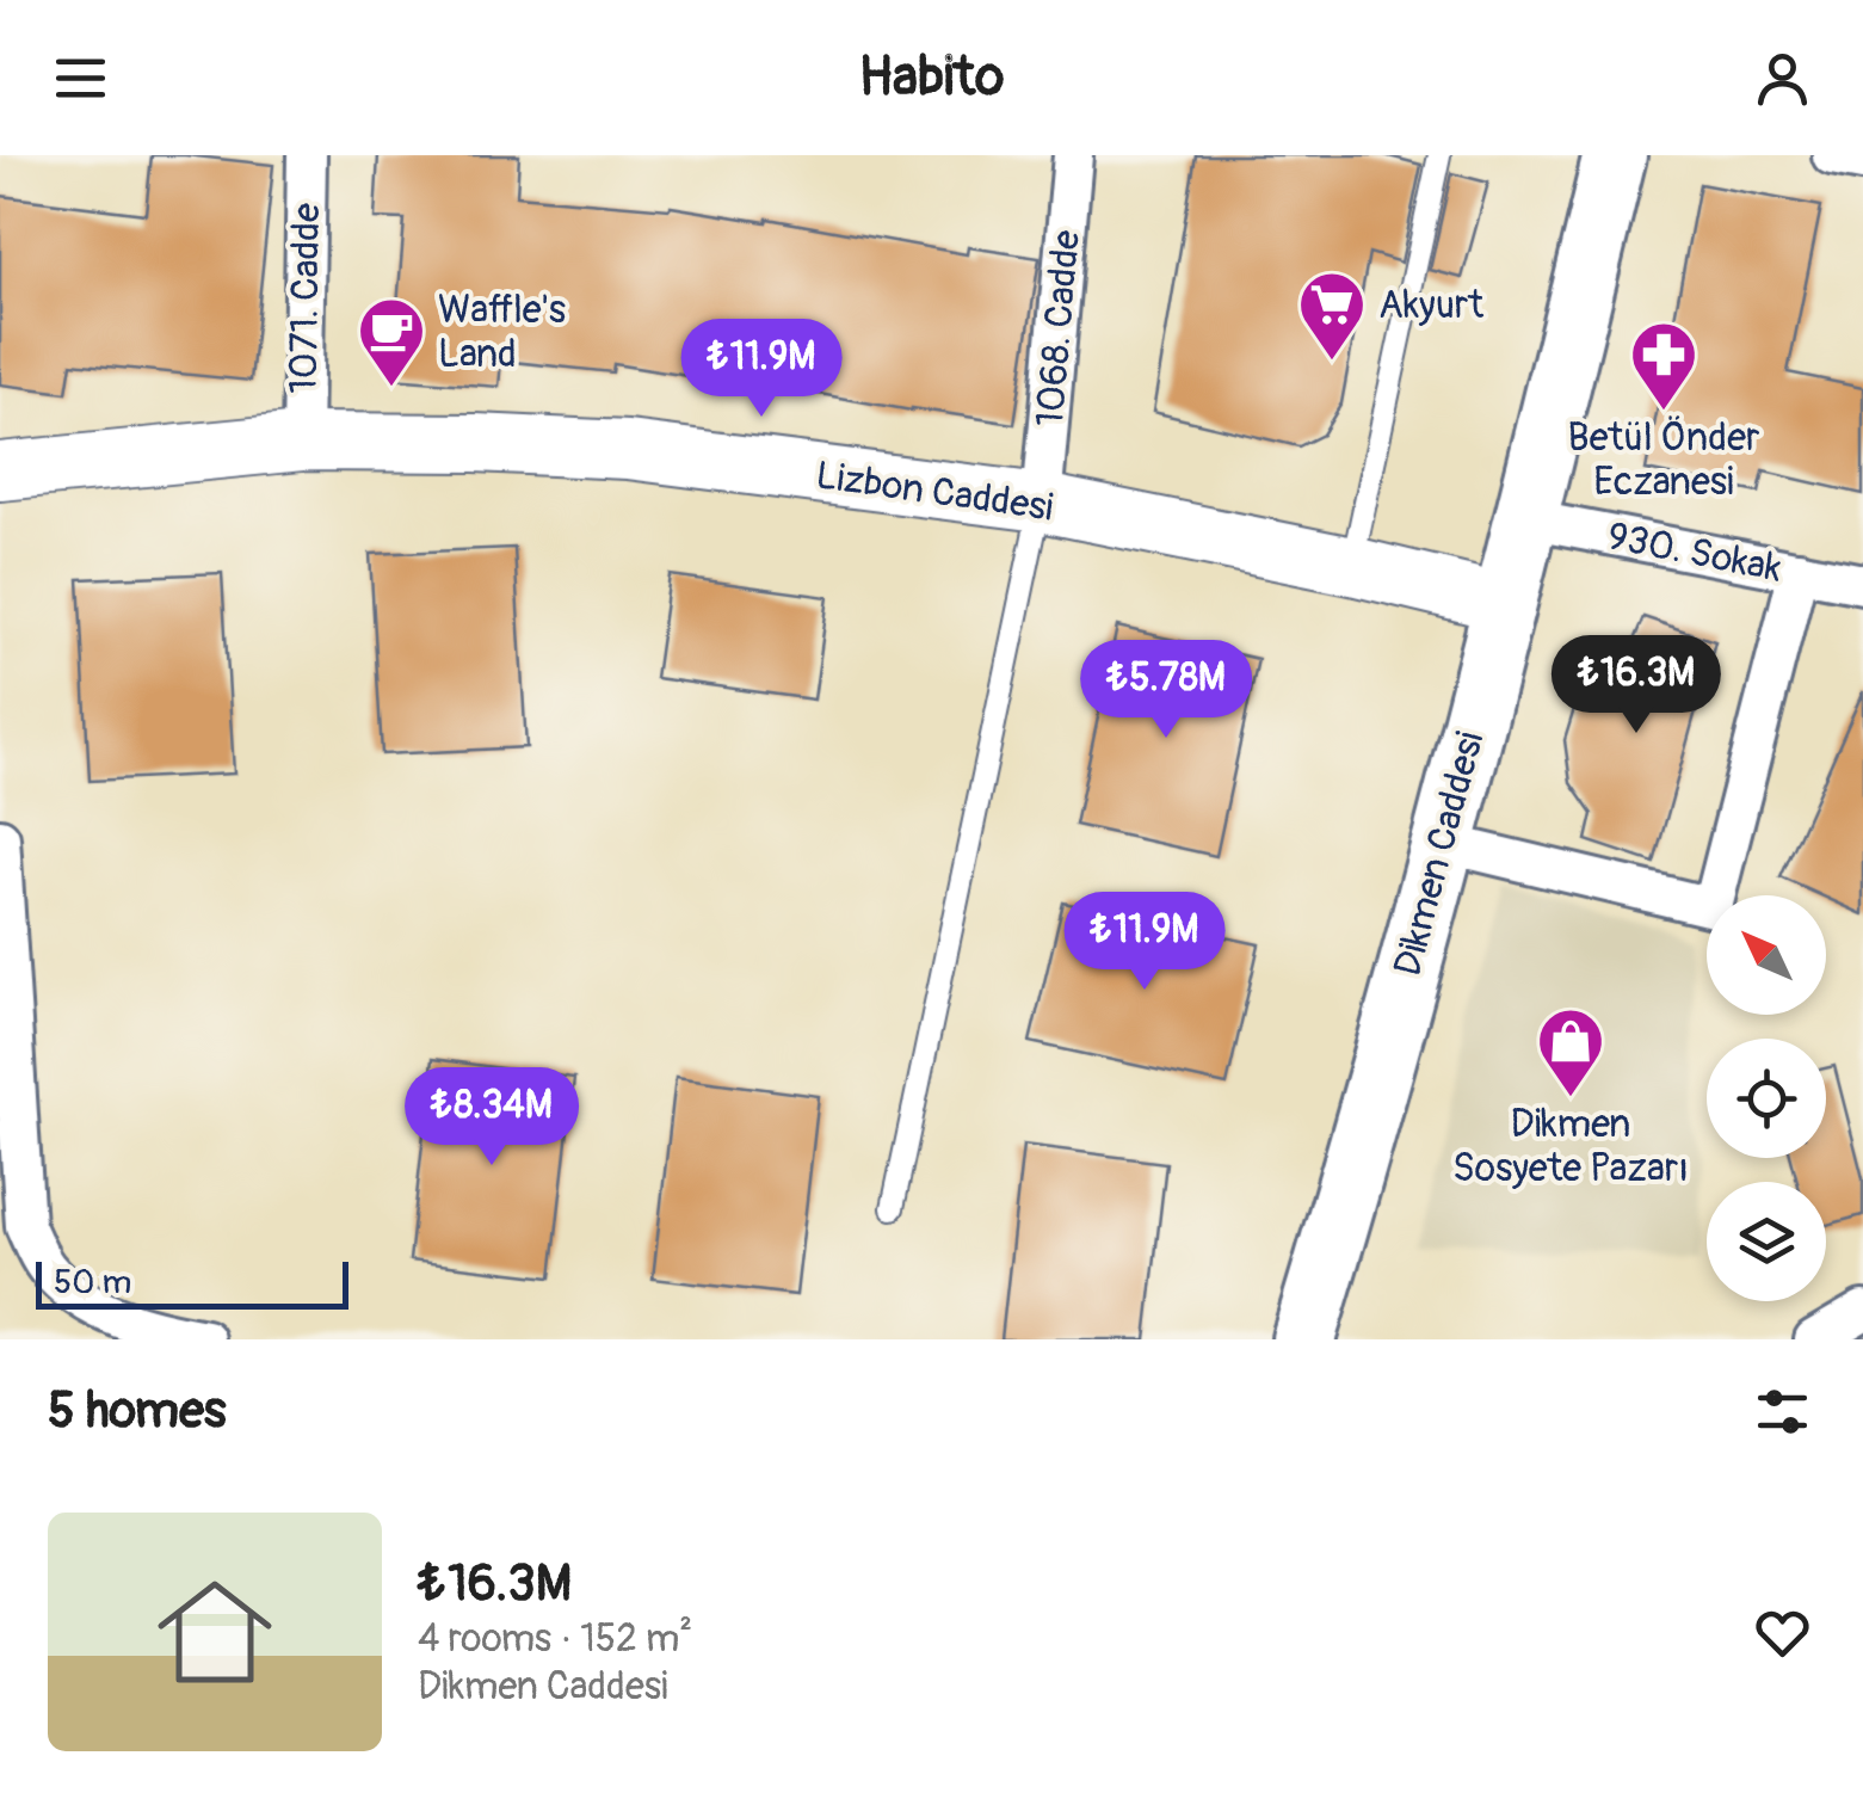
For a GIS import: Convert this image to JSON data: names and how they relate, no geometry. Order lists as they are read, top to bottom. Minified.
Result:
{"streets":{"main road":["Lizbon Caddesi","Dikmen Caddesi"],"street":["1071. Cadde","1068. Cadde","930. Sokak"]},"crossings":[["1071. Cadde","Lizbon Caddesi"],["1068. Cadde","Lizbon Caddesi"],["Lizbon Caddesi","Dikmen Caddesi"],["930. Sokak","Dikmen Caddesi"]],"places":{"supermarket":["Akyurt"],"cafe":["Waffle's Land"],"pharmacy":["Betül Önder Eczanesi"],"shop":["Dikmen Sosyete Pazarı"]},"scale_bar":"50 m","north":"top left","page":{"header":"Habito","price":["₺11.9M","₺16.3M","₺5.78M","₺11.9M","₺8.34M"],"scale":"50 m","heading":"5 homes","list":[{"name":"₺16.3M","note":"4 rooms · 152 m² · Dikmen Caddesi"}]}}
